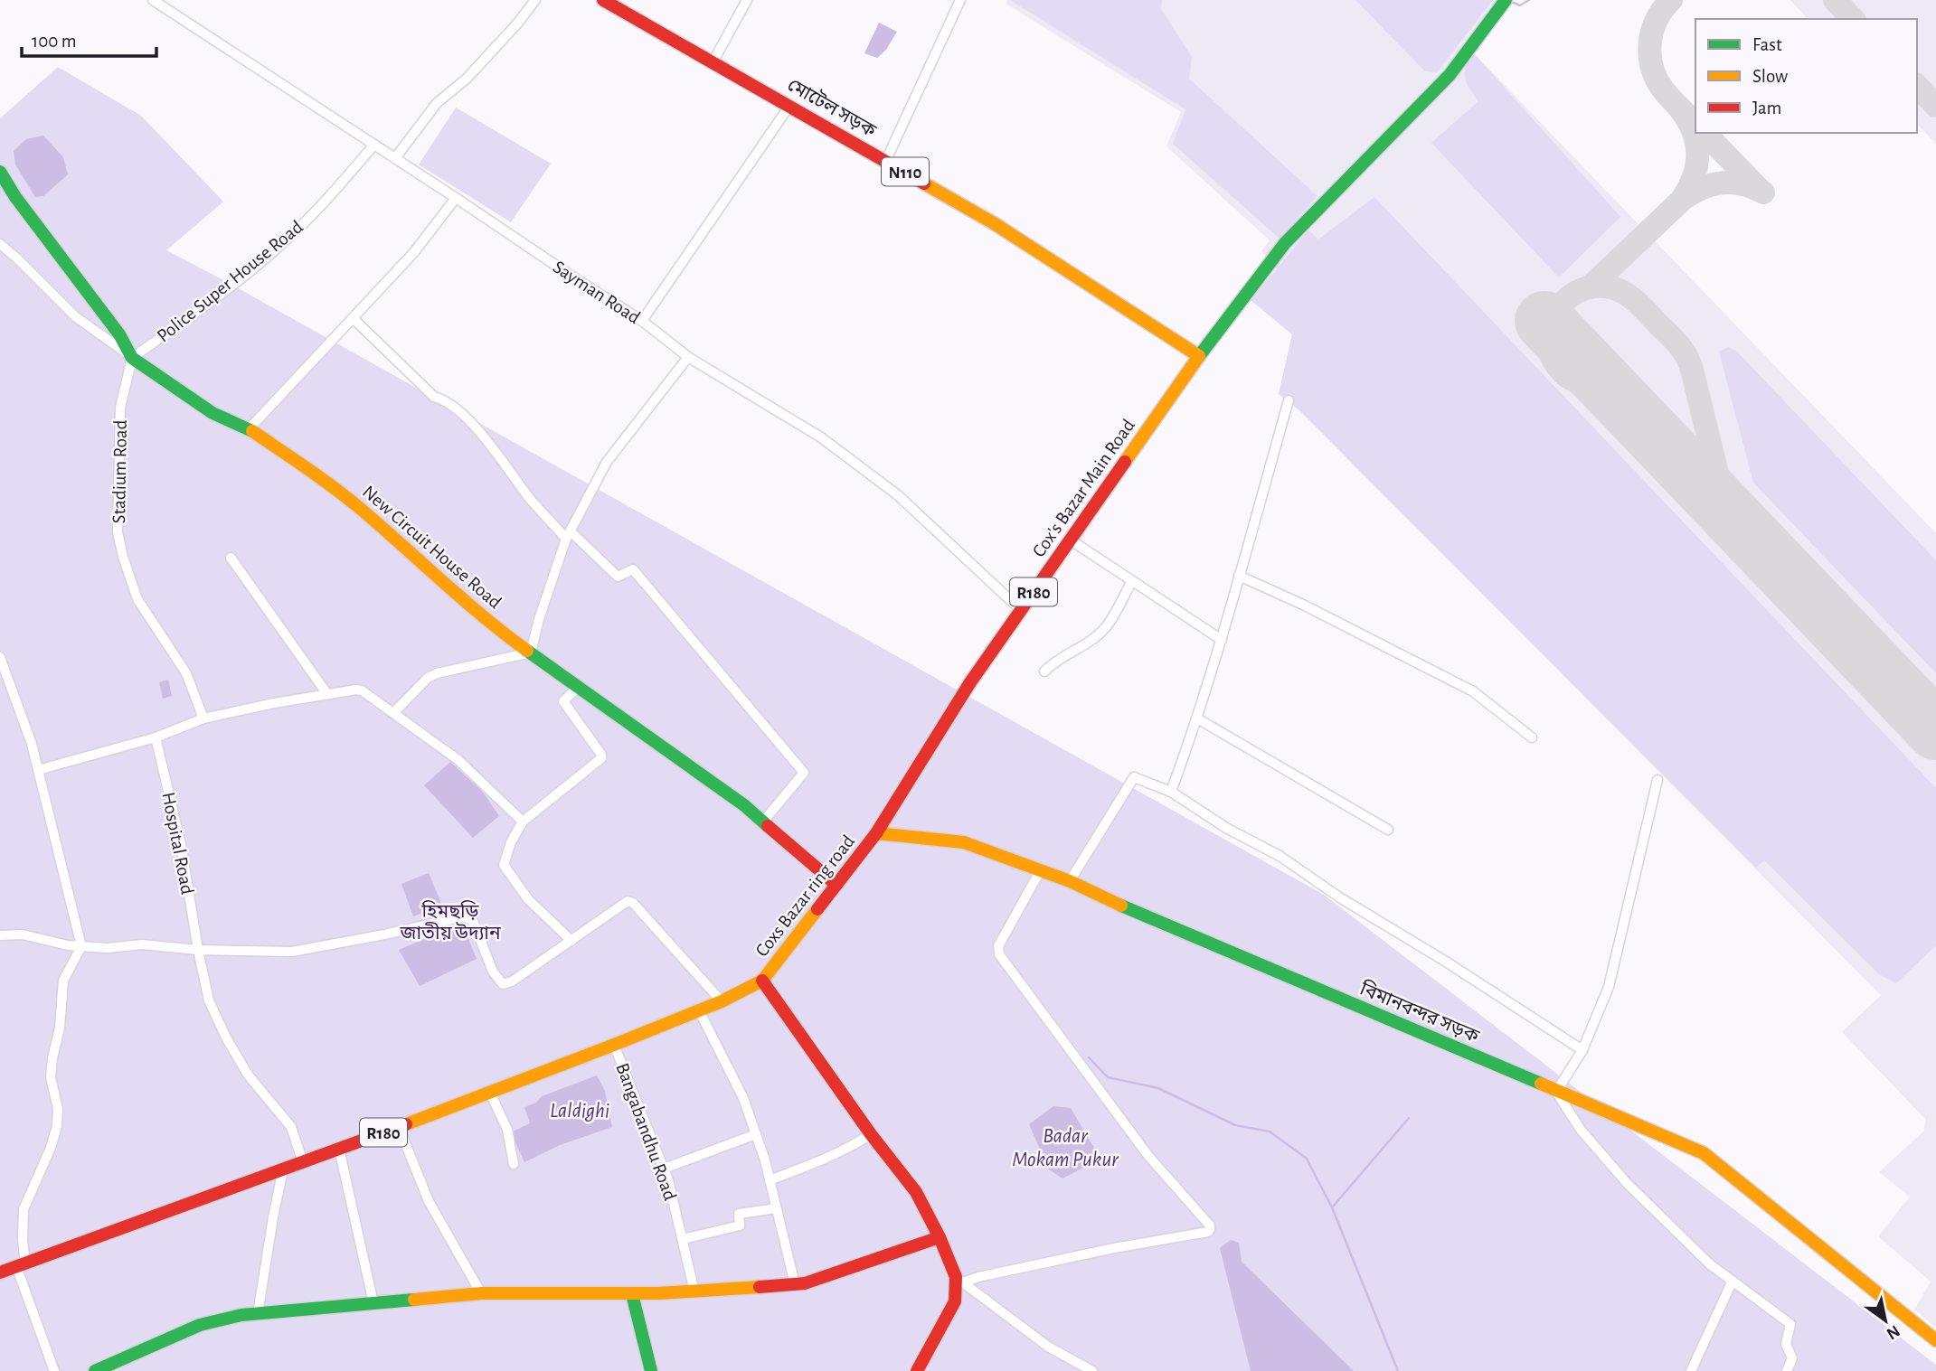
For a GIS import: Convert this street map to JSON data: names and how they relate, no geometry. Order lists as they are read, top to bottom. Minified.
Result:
{"streets":{"main road":["মোটেল সড়ক","N110","Cox's Bazar Main Road","New Circuit House Road","R180","Coxs Bazar ring road","বিমানবন্দর সড়ক"],"street":["Police Super House Road","Sayman Road","Stadium Road","Hospital Road","Bangabandhu Road"]},"crossings":[["মোটেল সড়ক","Cox's Bazar Main Road"],["Police Super House Road","Sayman Road"],["Police Super House Road","Stadium Road"],["Police Super House Road","New Circuit House Road"],["Sayman Road","Cox's Bazar Main Road"],["Stadium Road","New Circuit House Road"],["Cox's Bazar Main Road","Coxs Bazar ring road"],["Cox's Bazar Main Road","বিমানবন্দর সড়ক"],["New Circuit House Road","Coxs Bazar ring road"],["R180","Hospital Road"],["R180","Coxs Bazar ring road"],["R180","Bangabandhu Road"],["Coxs Bazar ring road","বিমানবন্দর সড়ক"]],"water":["Laldighi","Badar Mokam Pukur"],"parks":["হিমছড়ি জাতীয় উদ্যান"],"legend":["Fast","Slow","Jam"],"scale_bar":"100 m","north":"bottom right"}
